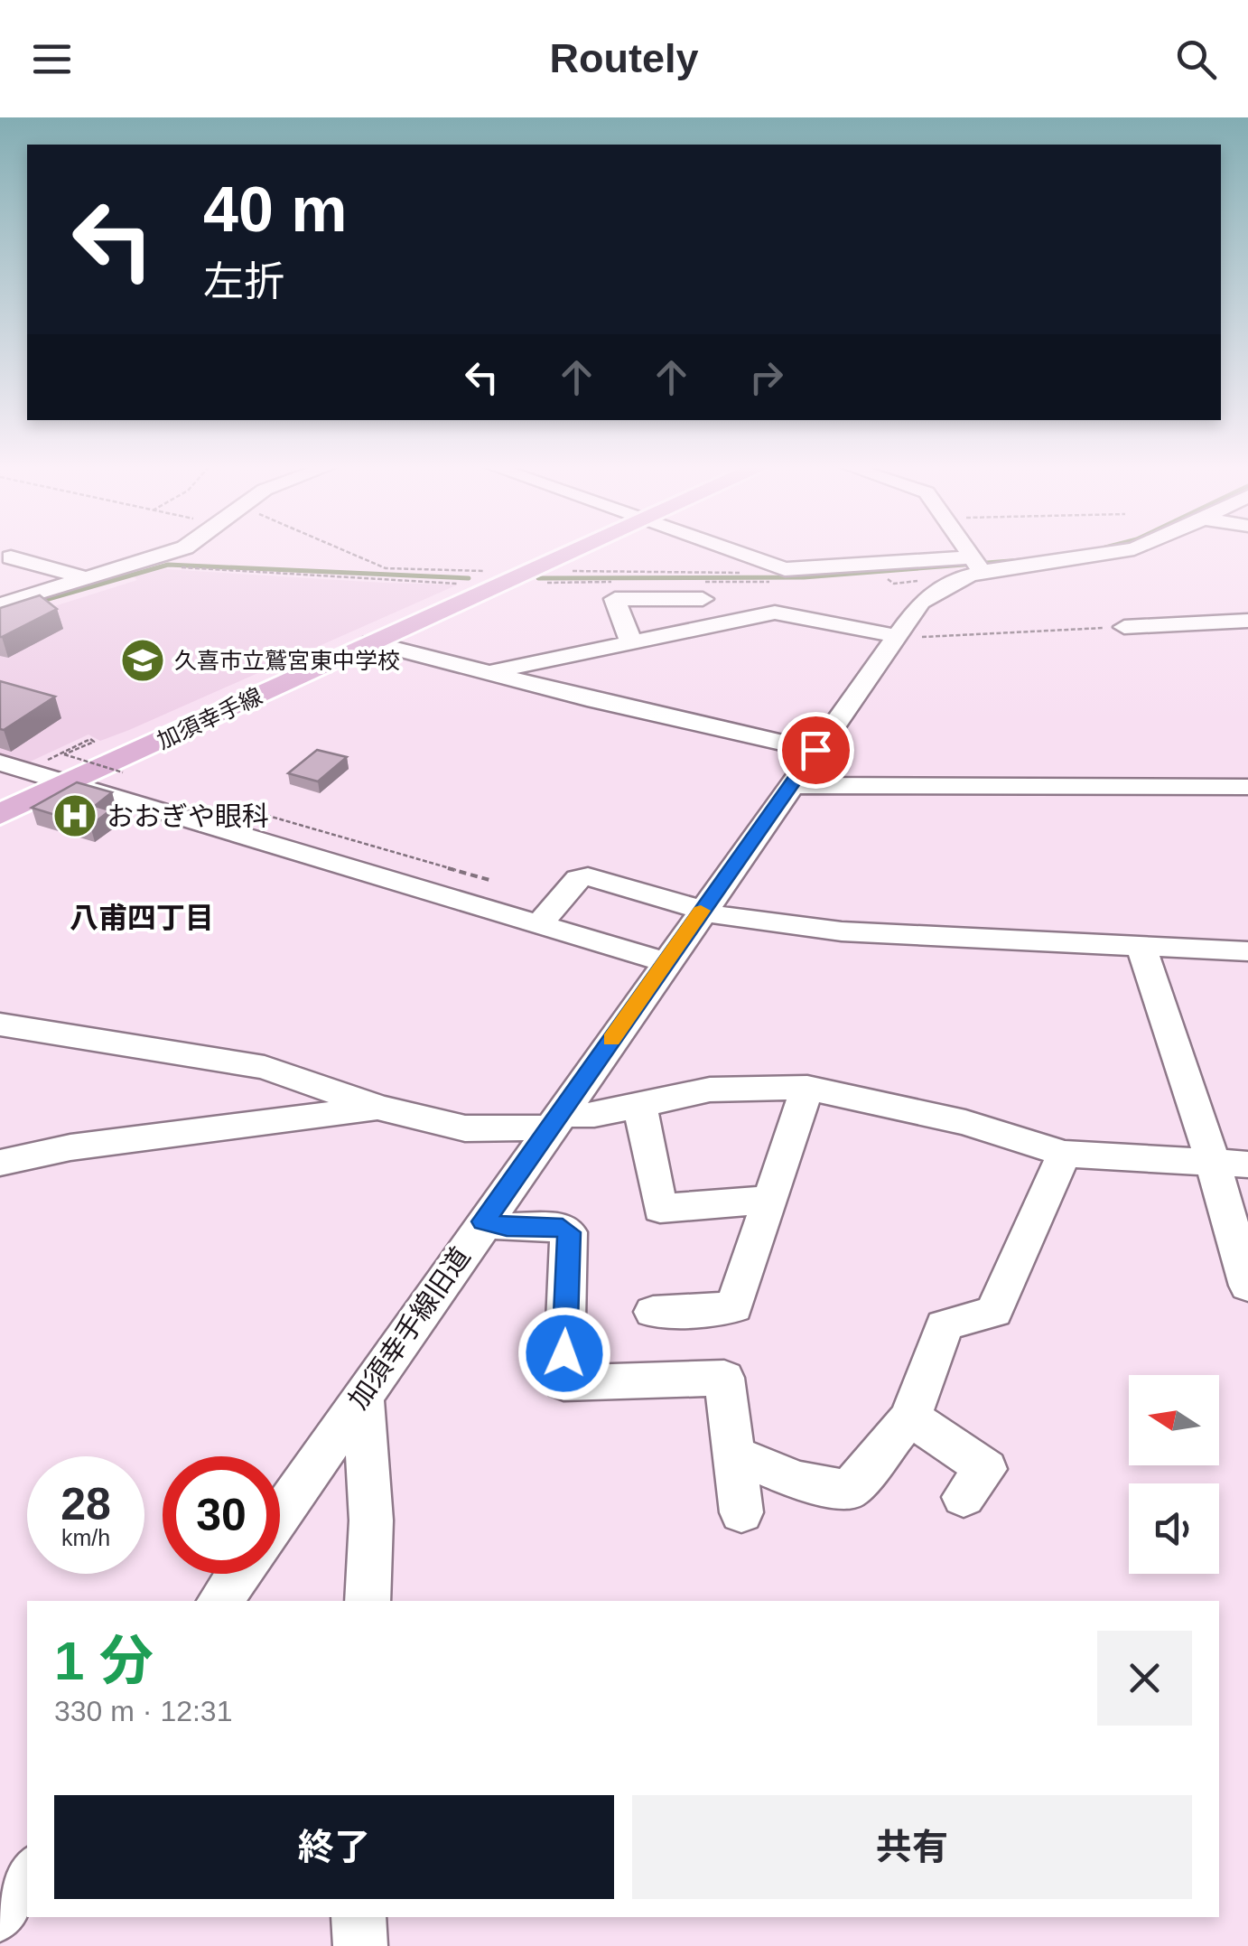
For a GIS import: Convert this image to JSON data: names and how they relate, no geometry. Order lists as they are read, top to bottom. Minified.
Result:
{"streets":{"main road":["加須幸手線"],"street":["加須幸手線旧道"]},"districts":["八甫四丁目"],"places":{"school or university":["久喜市立鷲宮東中学校"],"hospital":["おおぎや眼科"]},"north":"left","page":{"header":"Routely","turn":["40 m","左折"],"speed":"28 km/h","limit":"30","heading":["1 分","330 m · 12:31"],"buttons":["終了","共有"]}}
